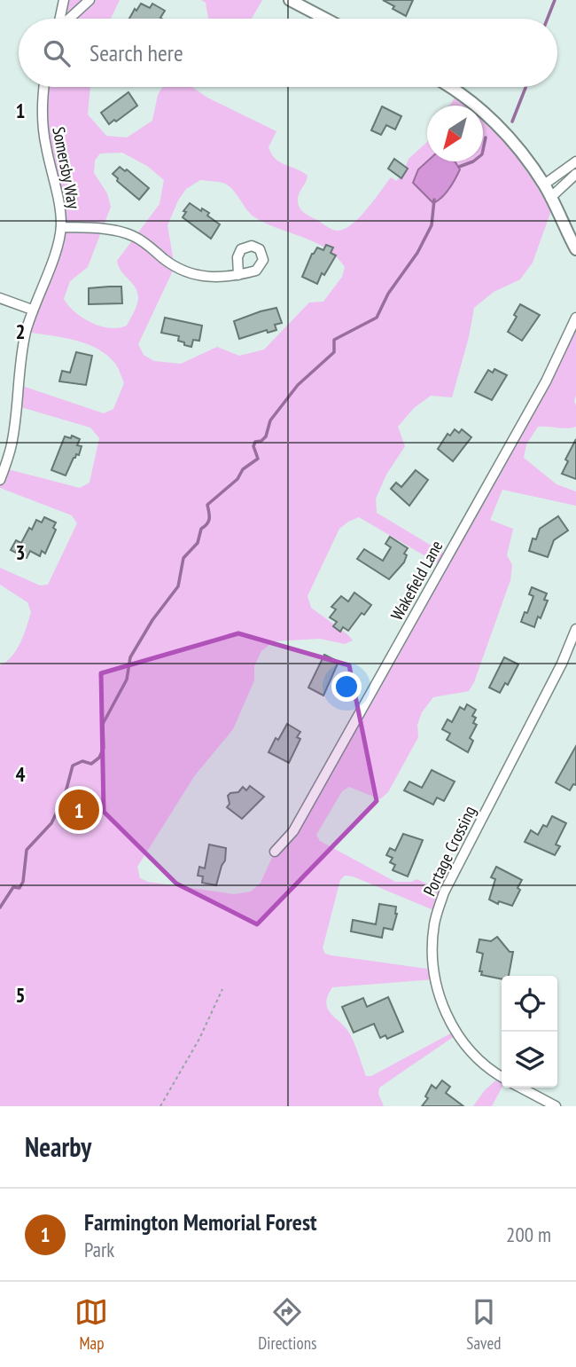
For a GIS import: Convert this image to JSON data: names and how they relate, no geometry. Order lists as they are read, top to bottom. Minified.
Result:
{"streets":{"street":["Somersby Way","Wakefield Lane","Portage Crossing"]},"north":"bottom left","page":{"search":"Search here","pins":"1","heading":"Nearby","list":[{"mark":"1","name":"Farmington Memorial Forest","note":"Park","value":"200 m"}],"nav":["Map","Directions","Saved"]},"grid":{"rows":["1","2","3","4","5"]}}
